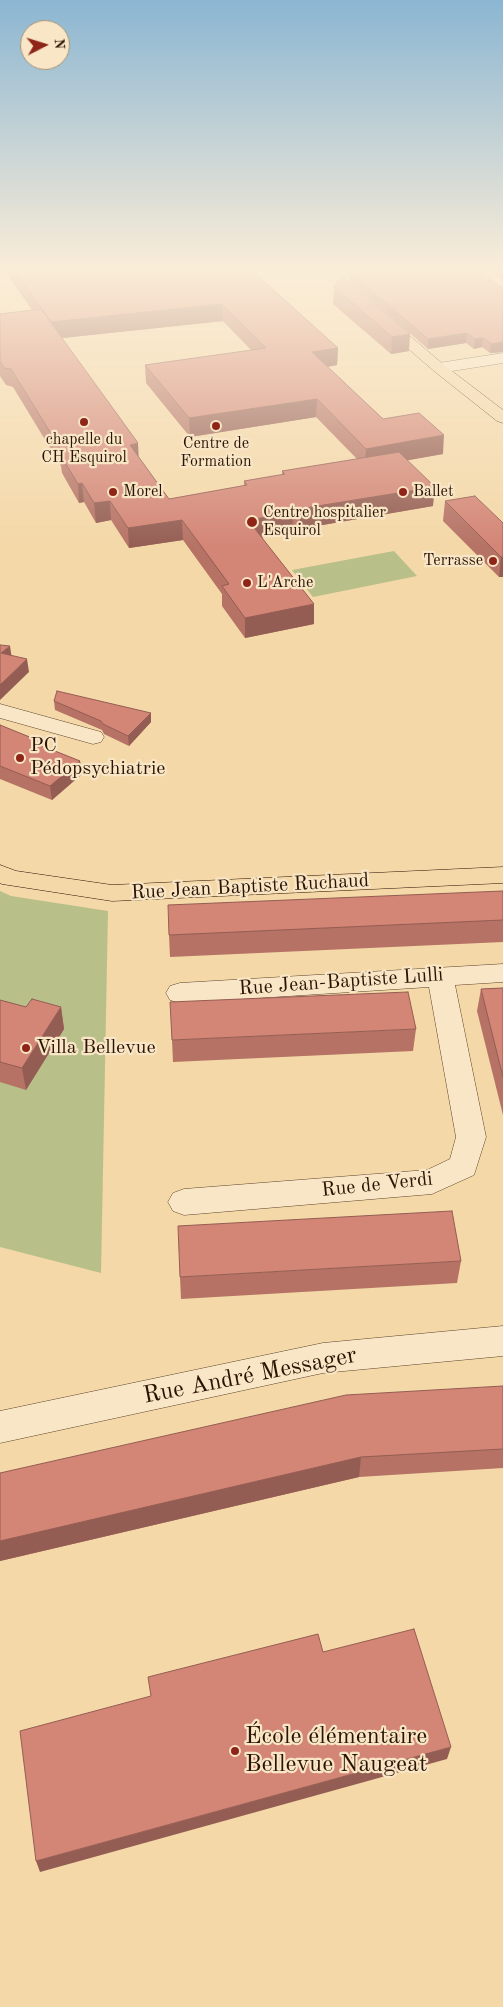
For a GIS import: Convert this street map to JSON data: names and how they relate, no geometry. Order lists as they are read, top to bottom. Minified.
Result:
{"streets":{"main road":["Rue Jean Baptiste Ruchaud"],"street":["Rue Jean-Baptiste Lulli","Rue de Verdi","Rue André Messager"]},"crossings":[["Rue Jean-Baptiste Lulli","Rue de Verdi"]],"places":["chapelle du CH Esquirol","Centre de Formation","Morel","Ballet","Centre hospitalier Esquirol","Terrasse","L'Arche","PC Pédopsychiatrie","Villa Bellevue","École élémentaire Bellevue Naugeat"],"north":"right"}
